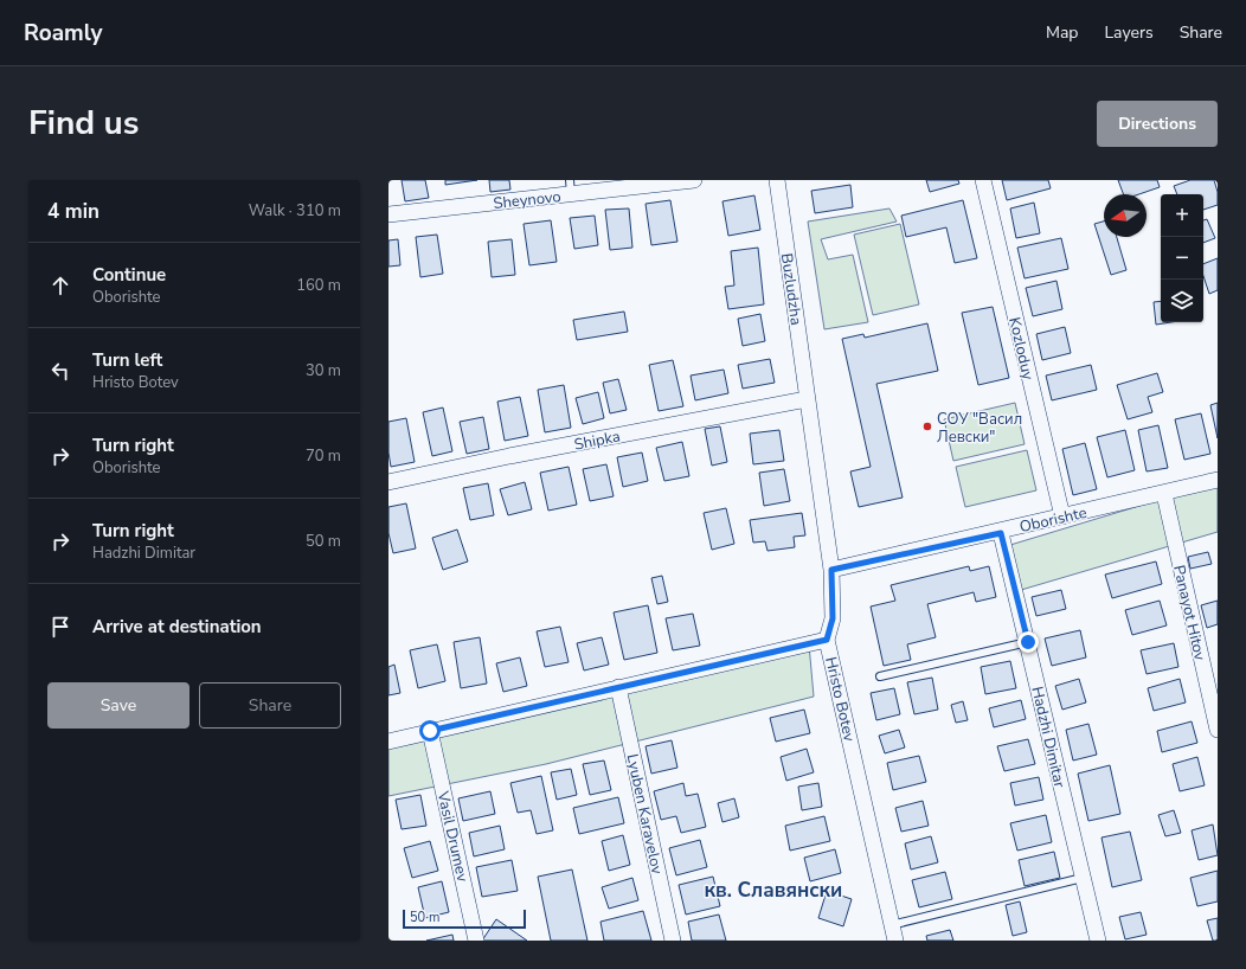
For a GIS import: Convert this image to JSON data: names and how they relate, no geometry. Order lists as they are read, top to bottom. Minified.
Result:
{"streets":{"street":["Sheynovo","Buzludzha","Kozloduy","Shipka","Oborishte","Panayot Hitov","Hristo Botev","Hadzhi Dimitar","Lyuben Karavelov","Vasil Drumev"]},"crossings":[["Buzludzha","Shipka"],["Buzludzha","Hristo Botev"],["Kozloduy","Oborishte"],["Shipka","Hristo Botev"],["Oborishte","Panayot Hitov"],["Oborishte","Hristo Botev"],["Oborishte","Hadzhi Dimitar"]],"districts":["кв. Славянски"],"places":["СОУ \"Васил Левски\""],"scale_bar":"50 m","north":"left","page":{"header":"Roamly","nav":["Map","Layers","Share"],"title":"Find us","buttons":["Directions",["Save","Share"]],"heading":["4 min","Walk · 310 m"],"map_buttons":["+","−"],"list":[["Continue","Oborishte","160 m"],["Turn left","Hristo Botev","30 m"],["Turn right","Oborishte","70 m"],["Turn right","Hadzhi Dimitar","50 m"],"Arrive at destination"],"scale":"50 m"}}
